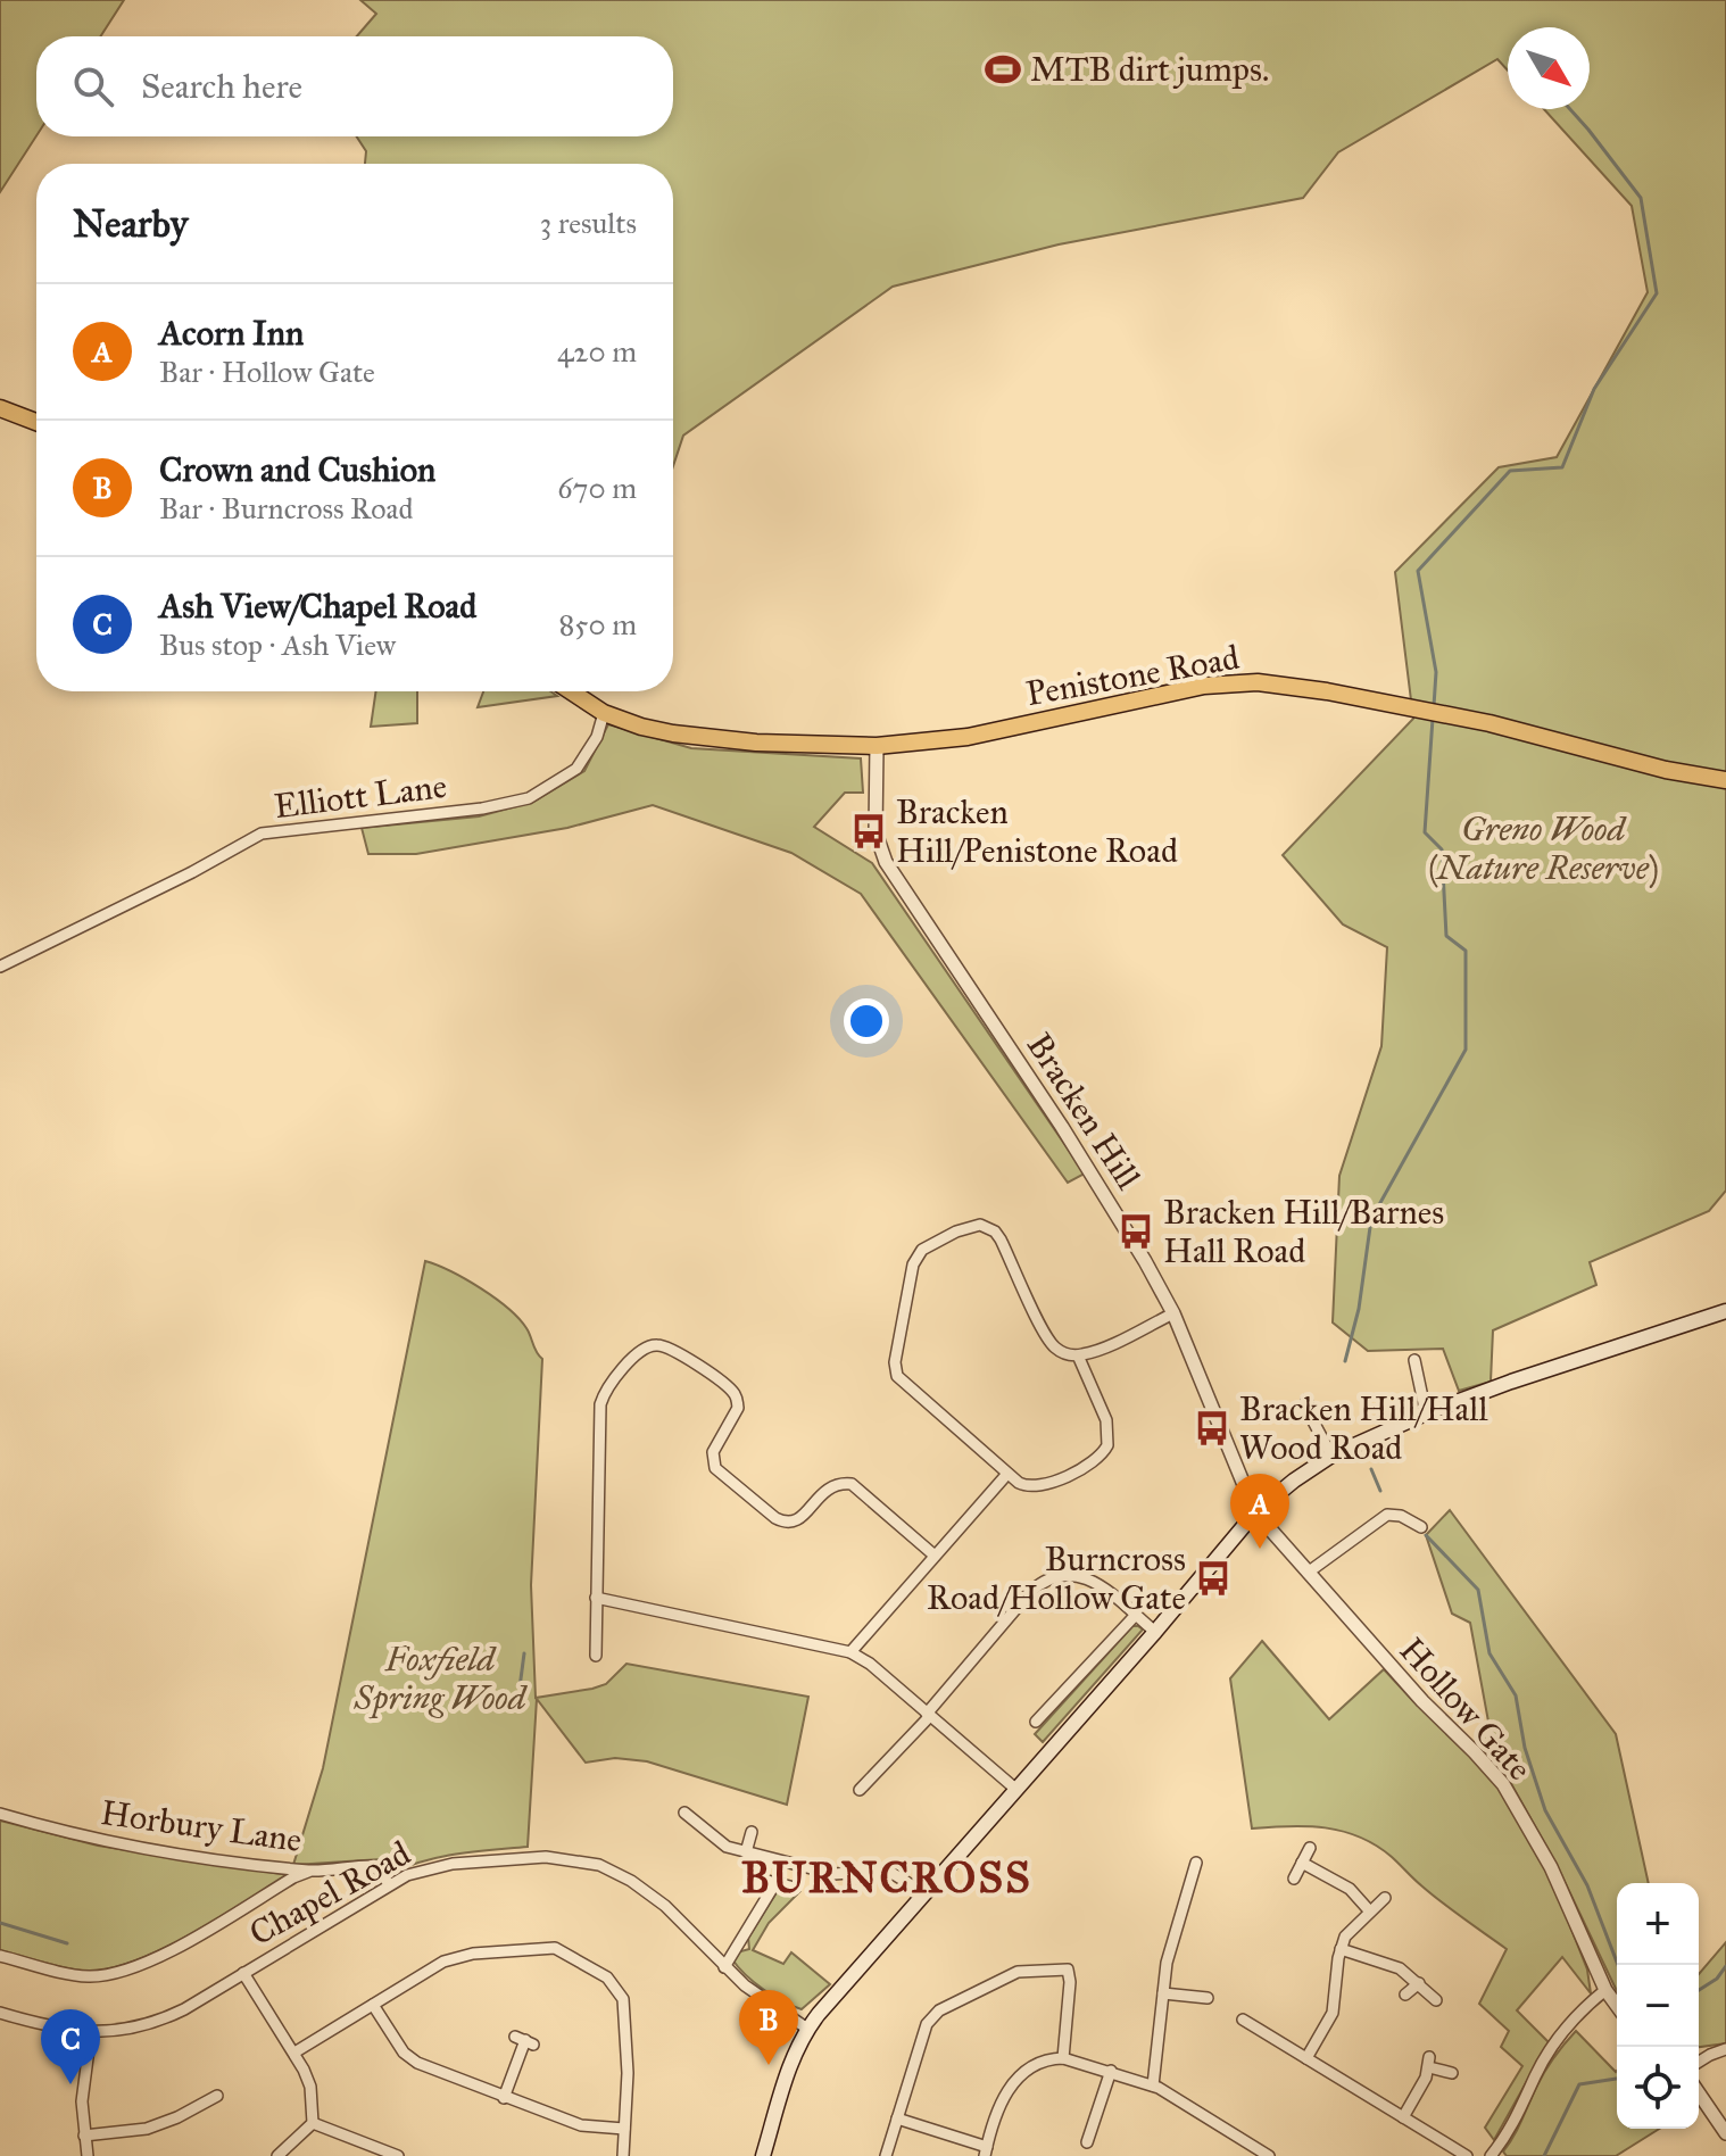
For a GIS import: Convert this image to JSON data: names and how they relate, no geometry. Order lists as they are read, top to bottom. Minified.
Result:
{"streets":{"highway":["Penistone Road"],"street":["Elliott Lane","Bracken Hill","Hollow Gate","Horbury Lane","Chapel Road"]},"crossings":[["Penistone Road","Elliott Lane"],["Penistone Road","Bracken Hill"],["Bracken Hill","Hollow Gate"],["Horbury Lane","Chapel Road"]],"districts":["BURNCROSS"],"parks":["Greno Wood (Nature Reserve)","Foxfield Spring Wood"],"places":{"sports":["MTB dirt jumps."],"bus stop":["Bracken Hill/Penistone Road","Bracken Hill/Barnes Hall Road","Bracken Hill/Hall Wood Road","Burncross Road/Hollow Gate"]},"north":"bottom right","page":{"search":"Search here","heading":["Nearby","3 results"],"list":[{"mark":"A","name":"Acorn Inn","note":"Bar · Hollow Gate","value":"420 m"},{"mark":"B","name":"Crown and Cushion","note":"Bar · Burncross Road","value":"670 m"},{"mark":"C","name":"Ash View/Chapel Road","note":"Bus stop · Ash View","value":"850 m"}],"pins":["A","B","C"],"map_buttons":["+","−"]}}
